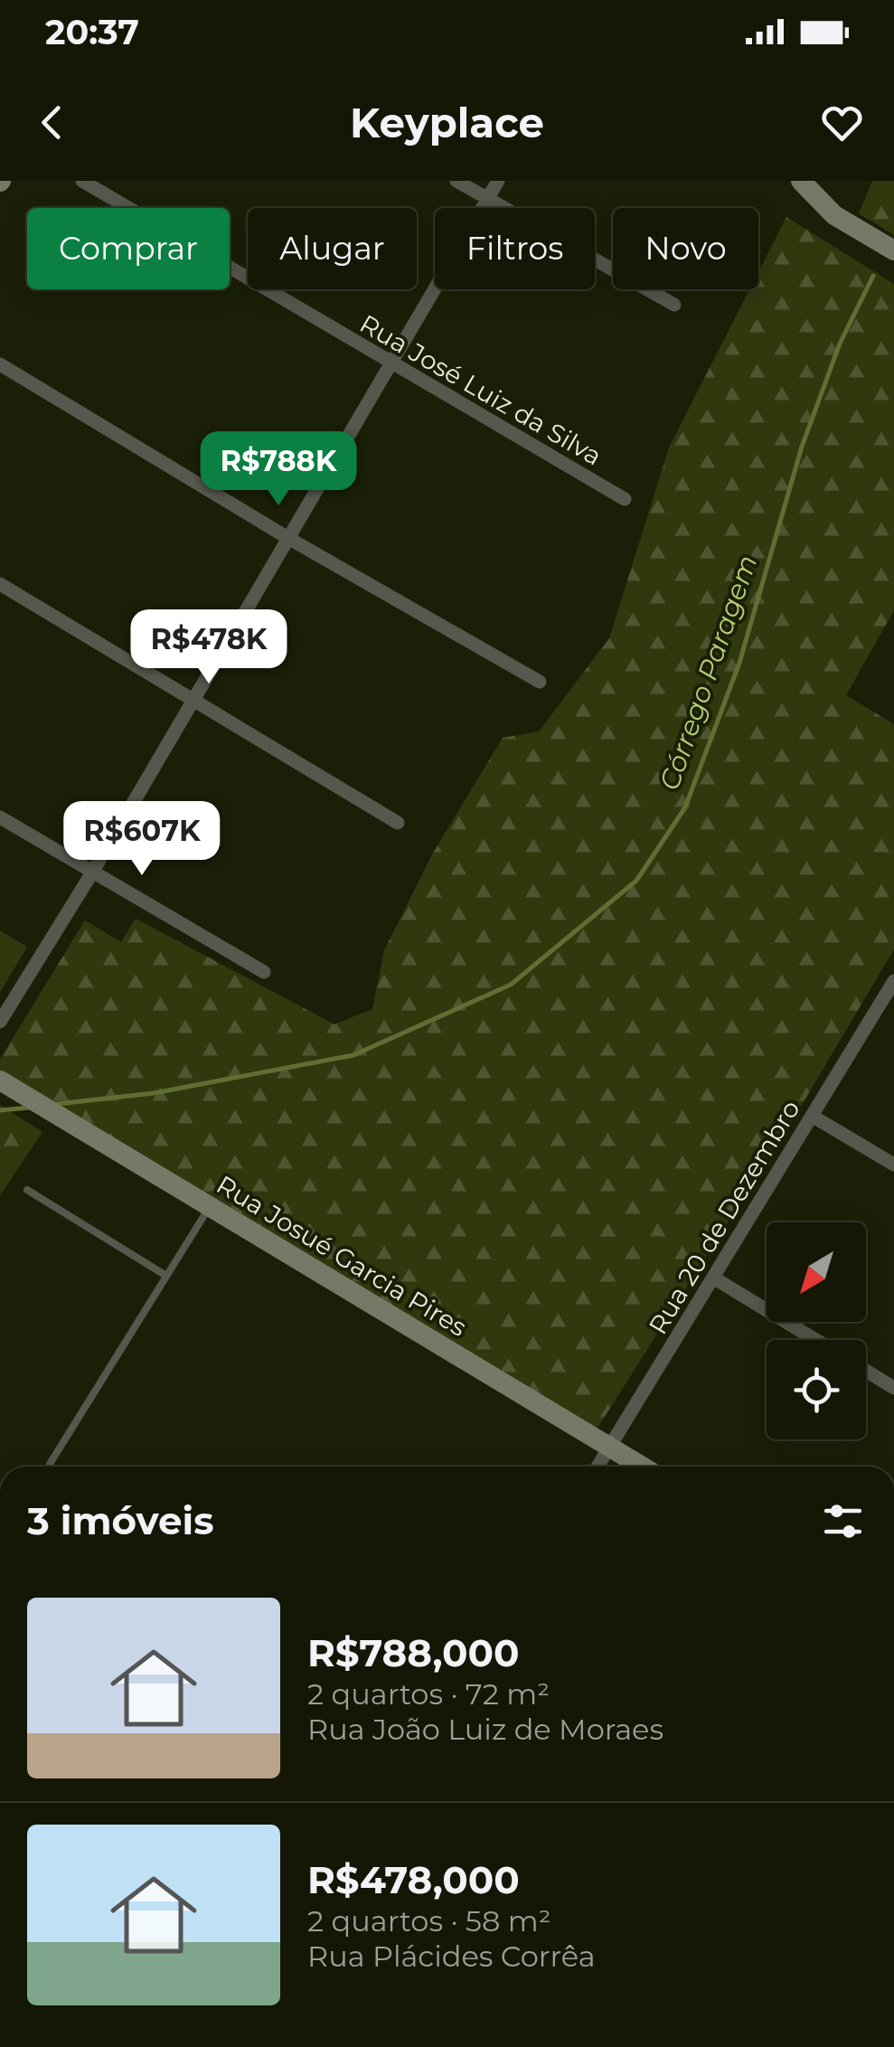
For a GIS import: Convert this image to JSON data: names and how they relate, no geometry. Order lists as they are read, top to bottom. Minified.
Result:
{"streets":{"street":["Rua José Luiz da Silva","Rua 20 de Dezembro","Rua Josué Garcia Pires"]},"crossings":[["Rua 20 de Dezembro","Rua Josué Garcia Pires"]],"water":["Córrego Paragem"],"north":"bottom left","page":{"status":"20:37","header":"Keyplace","chip":["Comprar","Alugar","Filtros","Novo"],"price":["R$788K","R$478K","R$607K"],"heading":"3 imóveis","list":[{"name":"R$788,000","note":"2 quartos · 72 m² · Rua João Luiz de Moraes"},{"name":"R$478,000","note":"2 quartos · 58 m² · Rua Plácides Corrêa"}]}}
